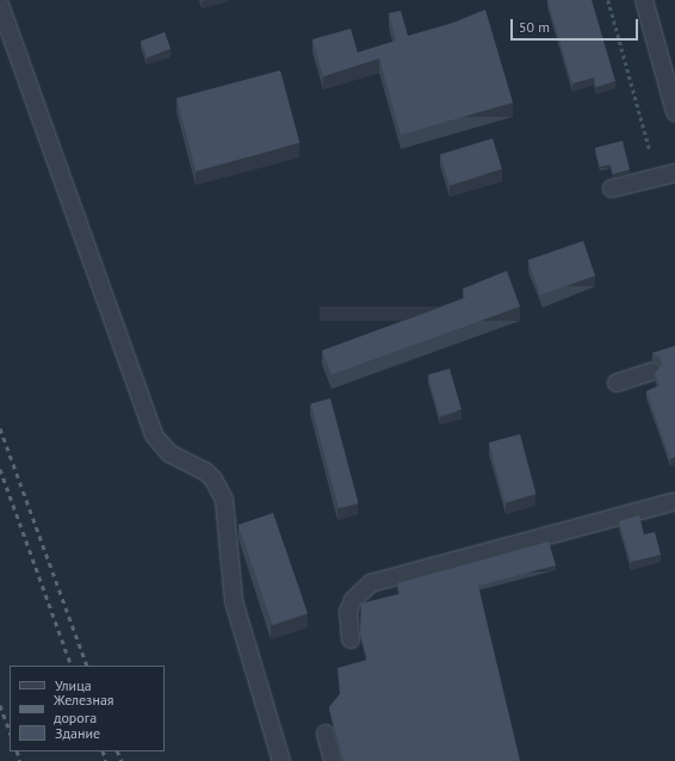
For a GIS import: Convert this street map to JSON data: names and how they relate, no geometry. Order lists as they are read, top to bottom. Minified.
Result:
{"legend":["Улица","Железная дорога","Здание"],"scale_bar":"50 m"}
